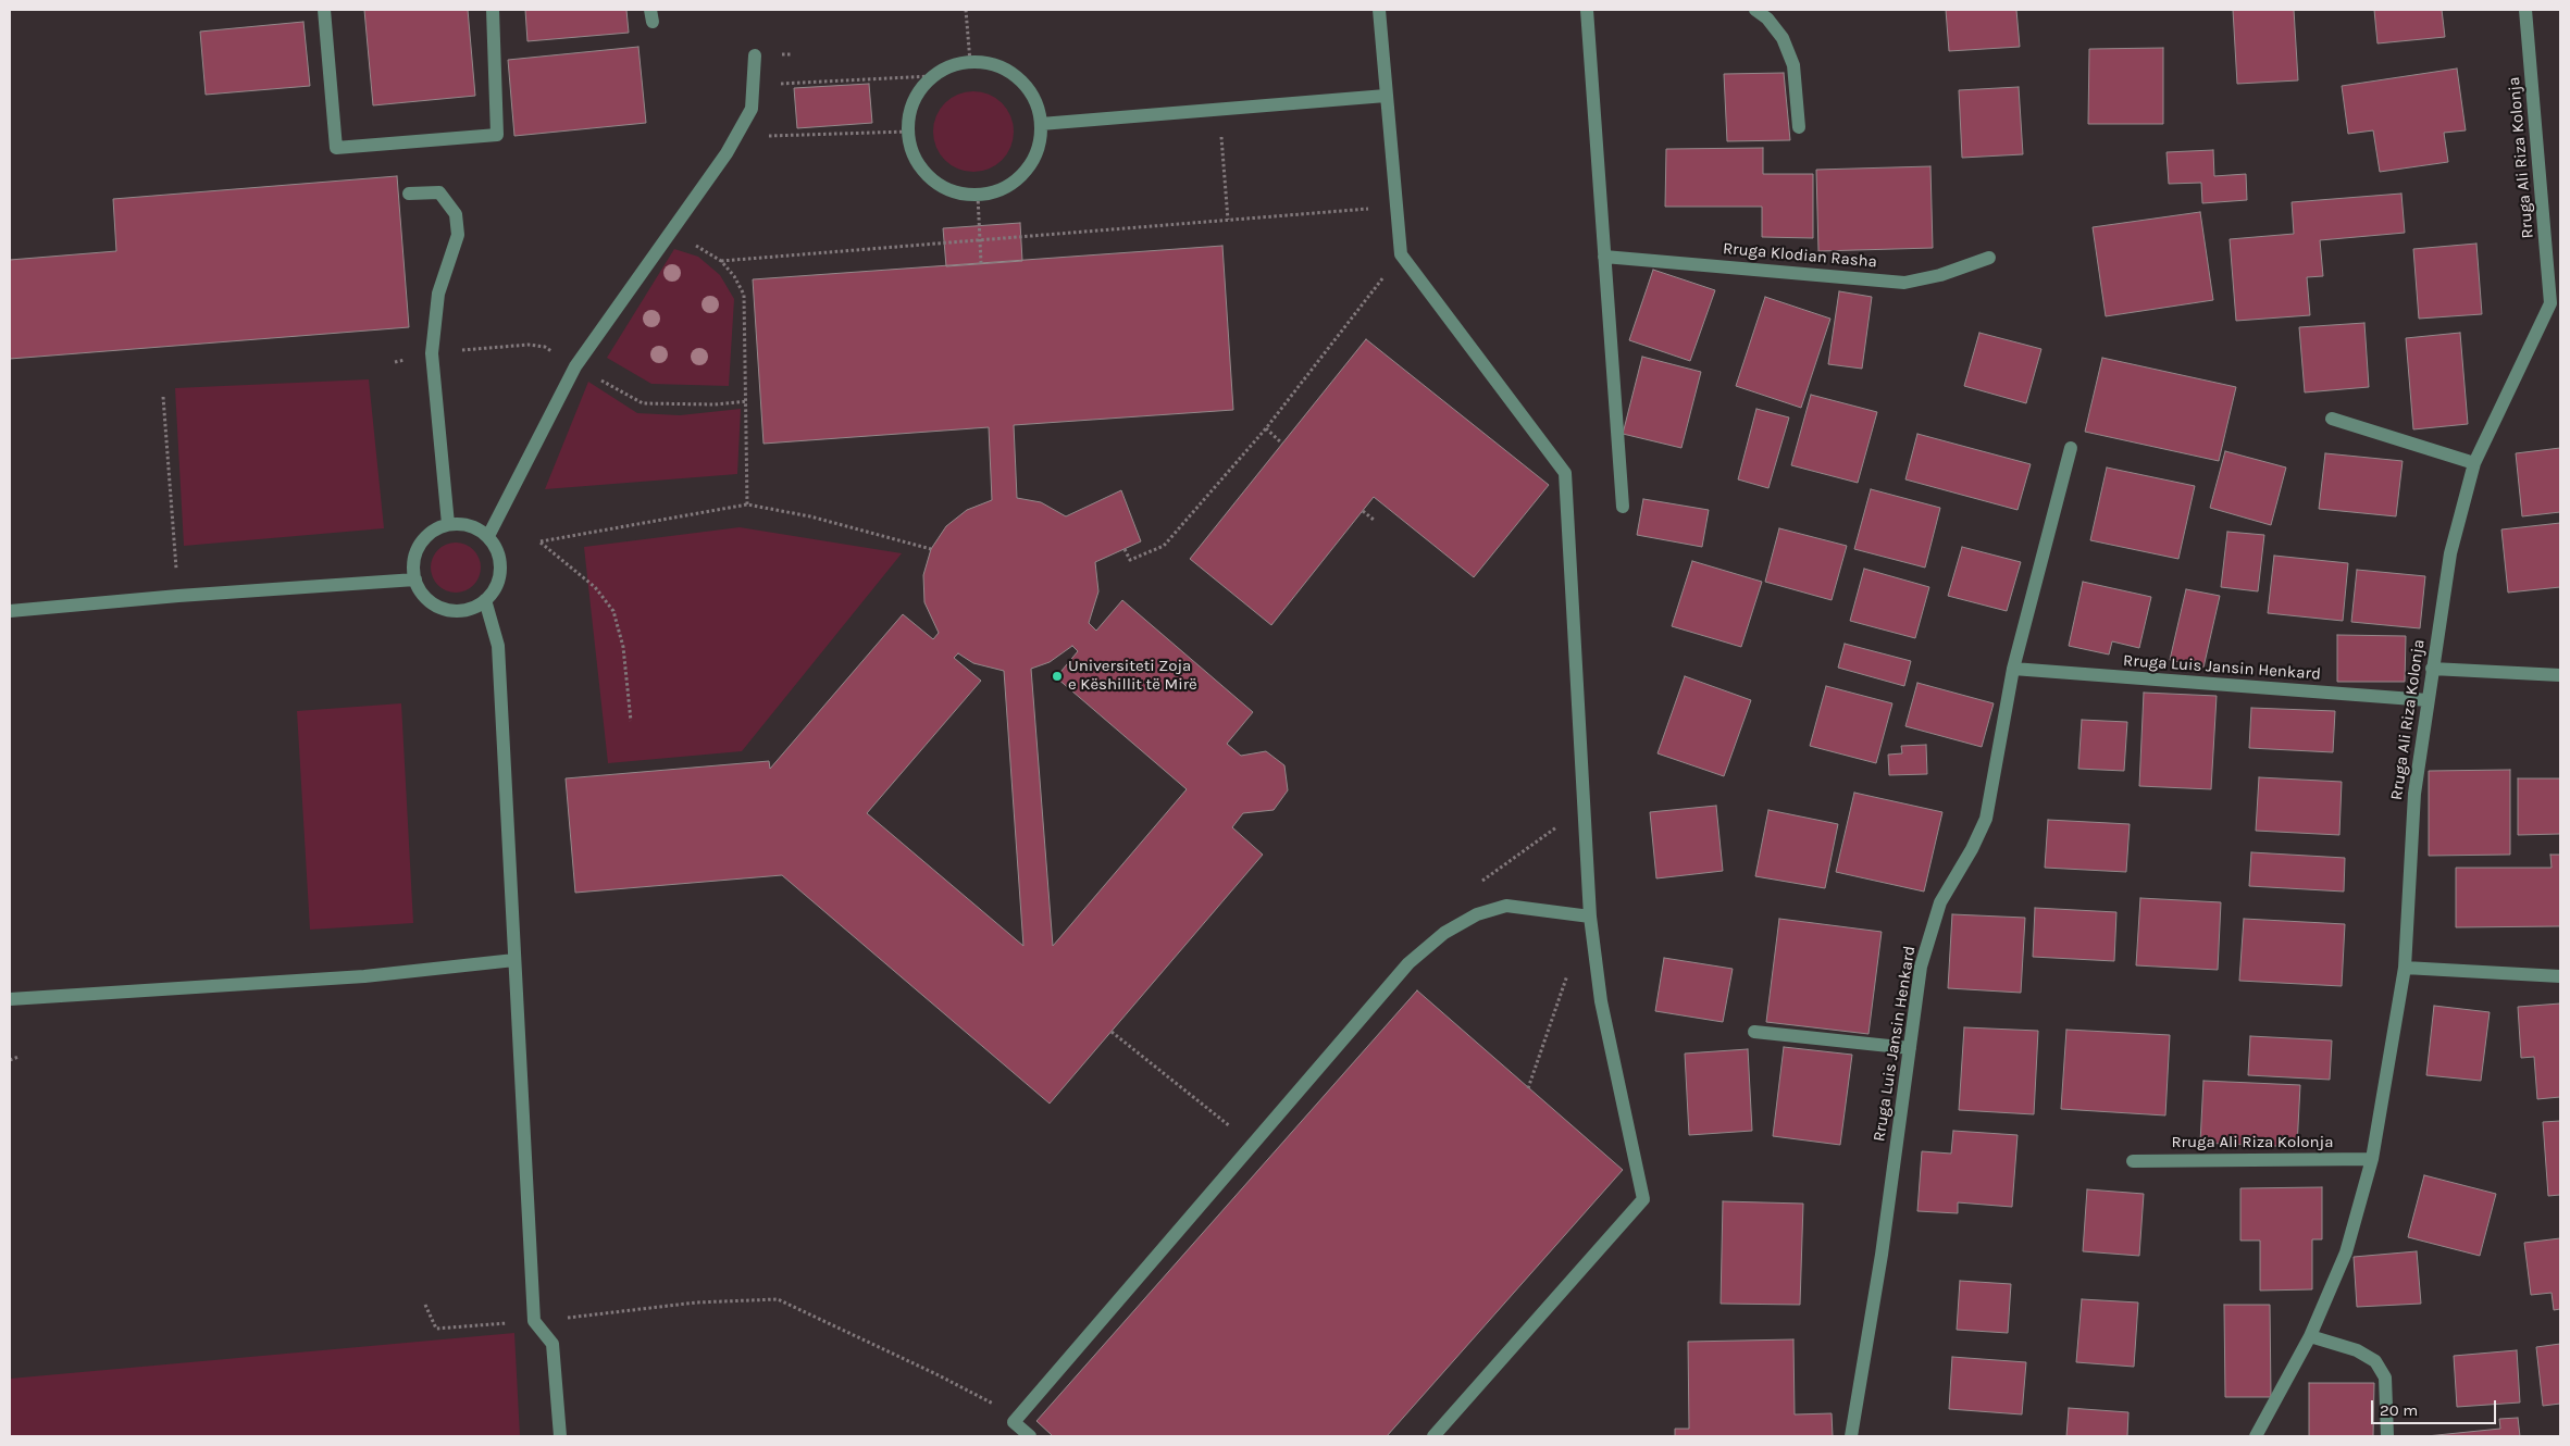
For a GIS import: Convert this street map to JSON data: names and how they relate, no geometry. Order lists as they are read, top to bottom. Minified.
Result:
{"streets":{"street":["Rruga Ali Riza Kolonja","Rruga Klodian Rasha","Rruga Luis Jansin Henkard"]},"crossings":[["Rruga Ali Riza Kolonja","Rruga Luis Jansin Henkard"]],"places":["Universiteti Zoja e Këshillit të Mirë"],"scale_bar":"20 m"}
